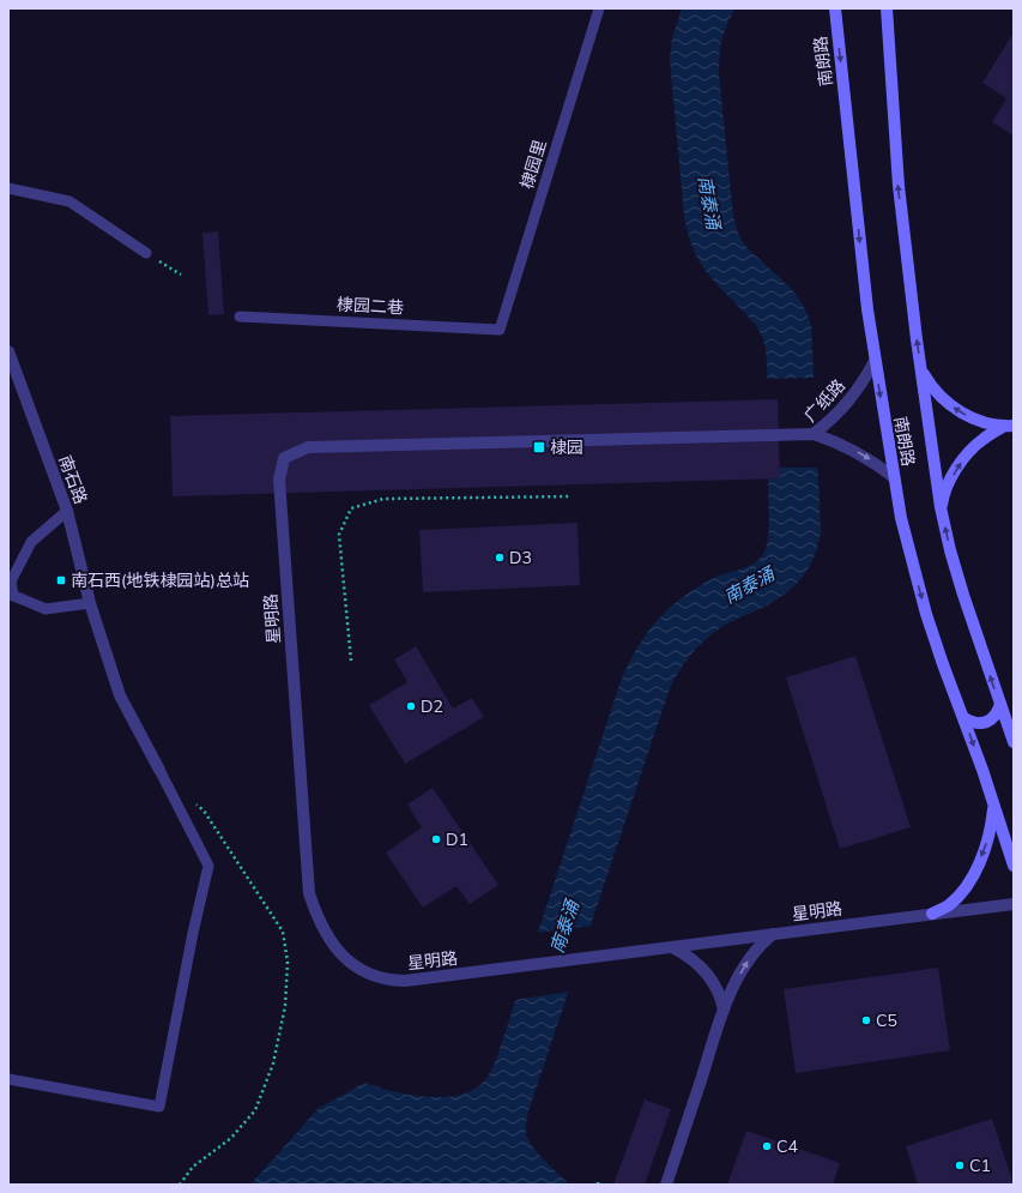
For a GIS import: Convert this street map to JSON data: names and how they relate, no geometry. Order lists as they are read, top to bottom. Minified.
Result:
{"streets":{"street":["南朗路","广纸路","南石路","星明路"],"lane":["棣园里","棣园二巷"]},"crossings":[["南朗路","广纸路"],["棣园里","棣园二巷"],["广纸路","星明路"]],"water":["南泰涌"],"places":{"transit":["棣园","南石西(地铁棣园站)总站"],"other":["D3","D2","D1","C5","C4","C1"]}}
